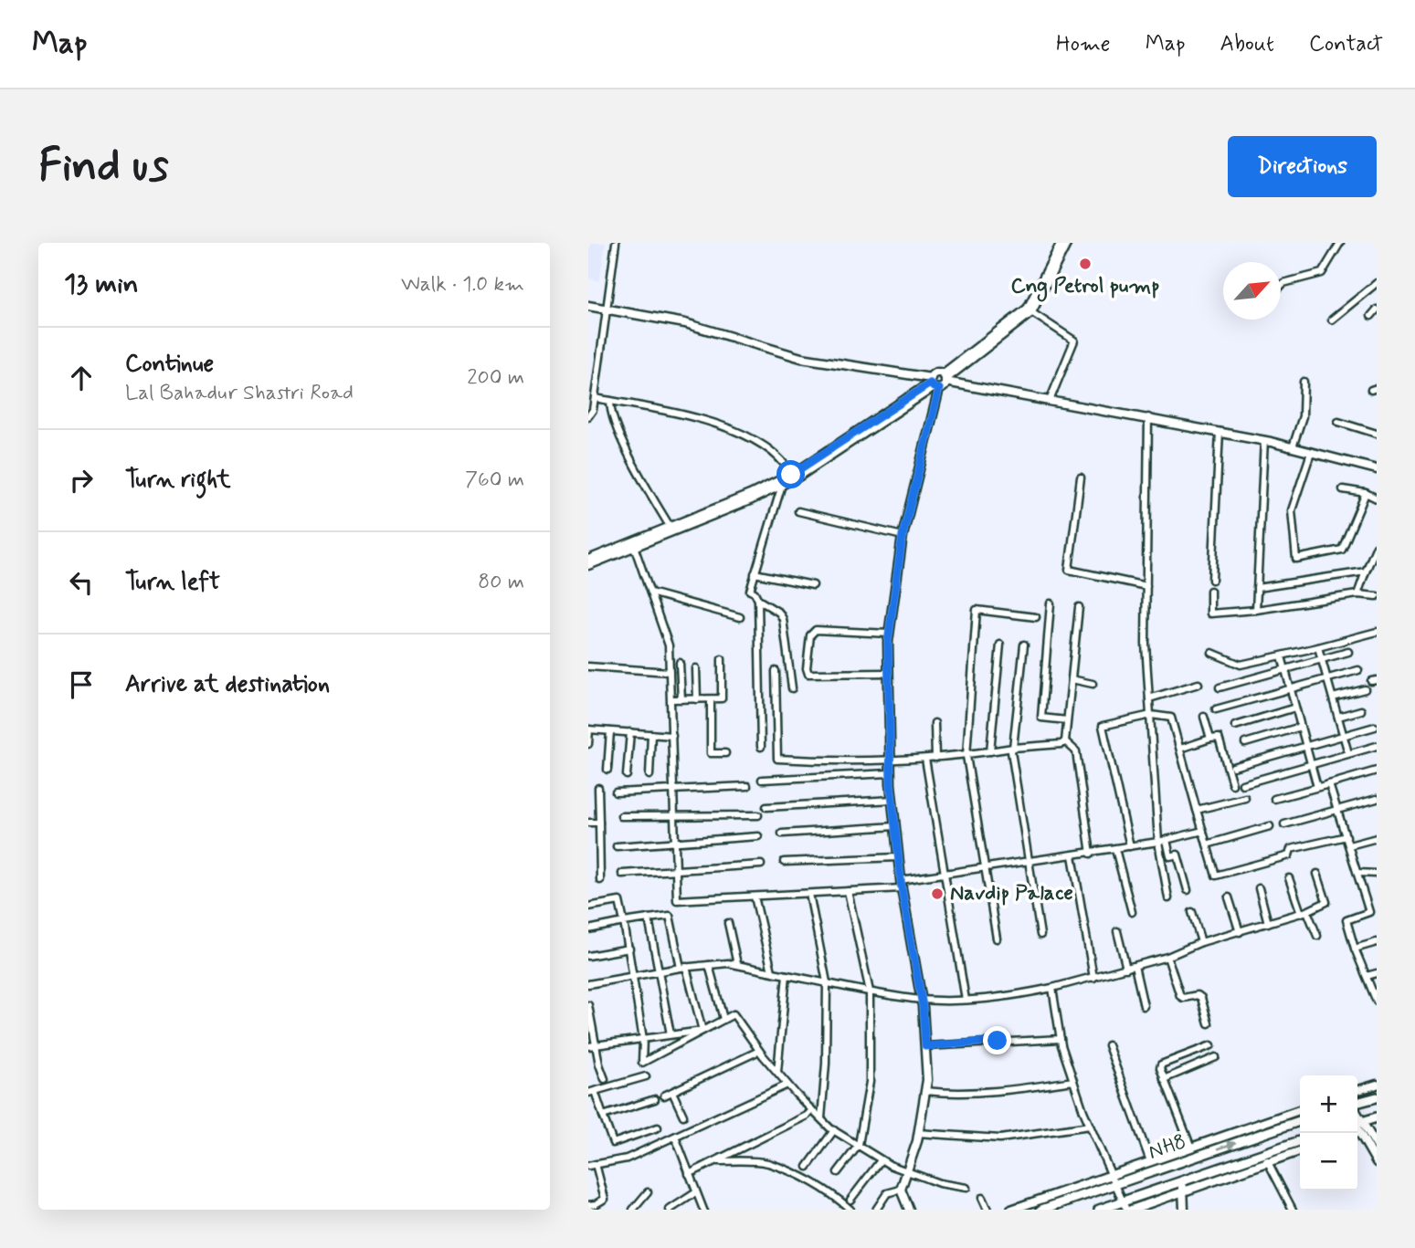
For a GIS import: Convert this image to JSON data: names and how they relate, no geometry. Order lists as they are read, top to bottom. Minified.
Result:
{"streets":{"main road":["NH8"]},"places":["Cng Petrol pump","Navdip Palace"],"north":"top right","page":{"header":"Map","nav":["Home","Map","About","Contact"],"buttons":"Directions","title":"Find us","heading":["13 min","Walk · 1.0 km"],"list":[["Continue","Lal Bahadur Shastri Road","200 m"],["Turn right","760 m"],["Turn left","80 m"],"Arrive at destination"],"map_buttons":["+","−"]}}
